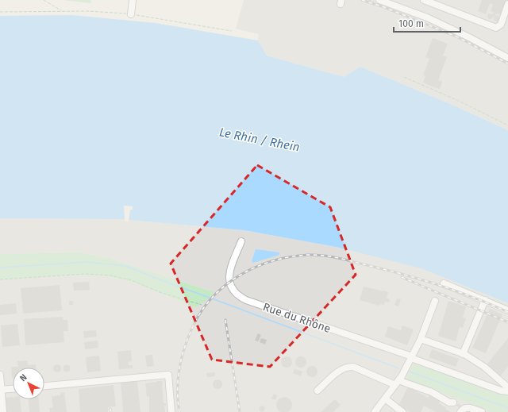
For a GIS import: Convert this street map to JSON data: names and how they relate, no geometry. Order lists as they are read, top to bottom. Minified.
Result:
{"streets":{"street":["Rue du Rhône"]},"water":["Le Rhin / Rhein"],"scale_bar":"100 m","north":"top left"}
